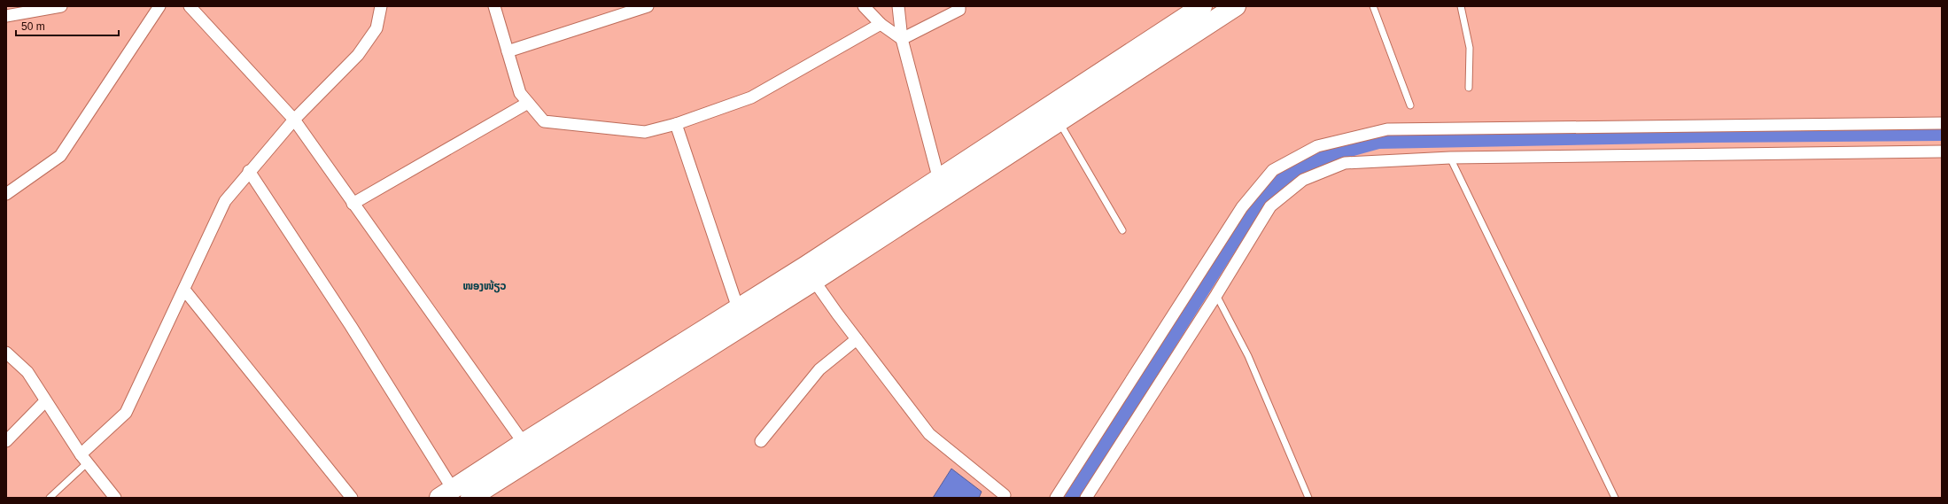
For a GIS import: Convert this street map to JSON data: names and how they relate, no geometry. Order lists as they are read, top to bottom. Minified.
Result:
{"districts":["ໜອງໜ້ຽວ"],"scale_bar":"50 m"}
